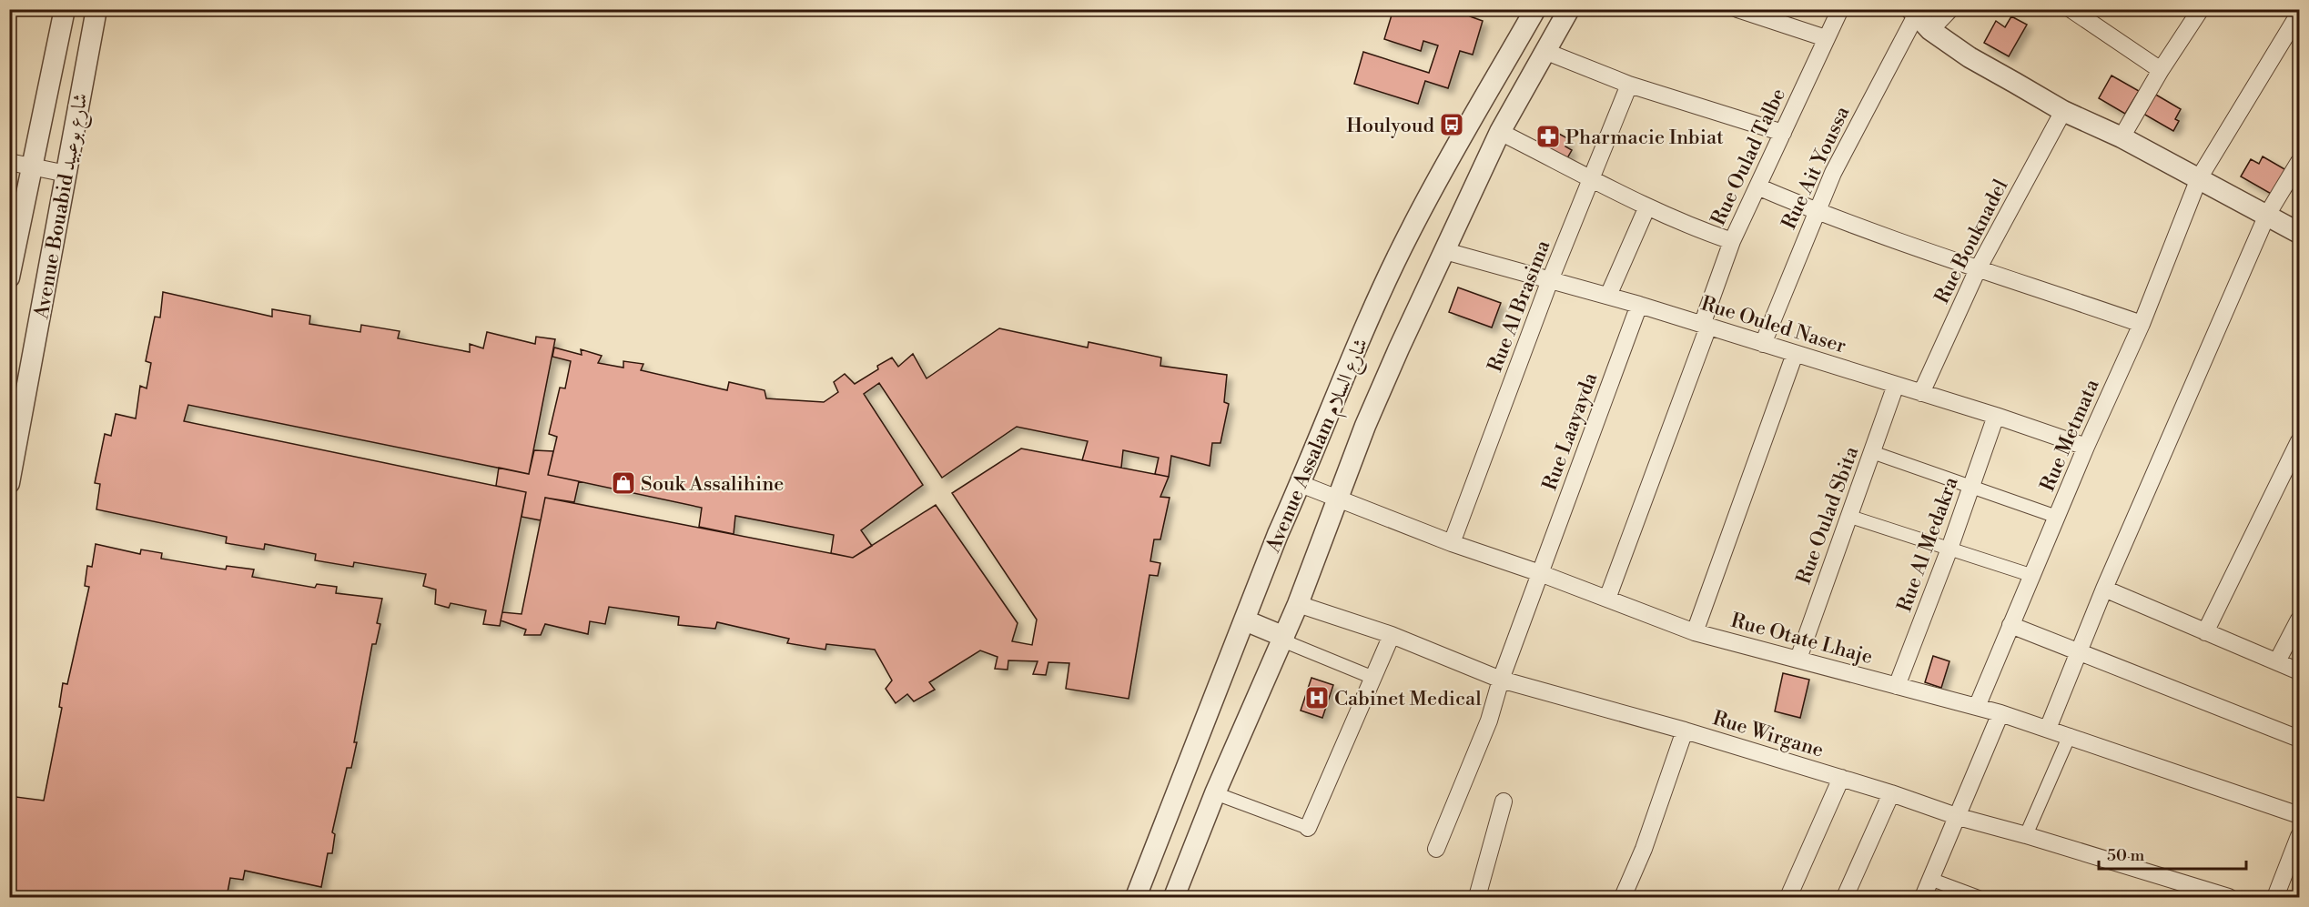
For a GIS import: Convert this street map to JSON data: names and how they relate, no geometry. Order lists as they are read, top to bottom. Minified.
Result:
{"streets":{"street":["Rue Oulad Talbe","Rue Ait Youssa","Avenue Bouabid شارع بوعبيد","Rue Bouknadel","Rue Al Brasima","Rue Ouled Naser","Rue Laayayda","Rue Metmata","Avenue Assalam شارع السلام","Rue Oulad Sbita","Rue Al Medakra","Rue Otate Lhaje","Rue Wirgane"]},"crossings":[["Rue Oulad Talbe","Rue Ouled Naser"],["Rue Oulad Talbe","Rue Otate Lhaje"],["Rue Ait Youssa","Rue Ouled Naser"],["Rue Bouknadel","Rue Ouled Naser"],["Rue Al Brasima","Rue Ouled Naser"],["Rue Al Brasima","Rue Otate Lhaje"],["Rue Ouled Naser","Rue Laayayda"],["Rue Ouled Naser","Rue Metmata"],["Rue Ouled Naser","Avenue Assalam شارع السلام"],["Rue Ouled Naser","Rue Oulad Sbita"],["Rue Ouled Naser","Rue Al Medakra"],["Rue Laayayda","Rue Otate Lhaje"],["Rue Laayayda","Rue Wirgane"],["Rue Metmata","Rue Otate Lhaje"],["Avenue Assalam شارع السلام","Rue Otate Lhaje"],["Avenue Assalam شارع السلام","Rue Wirgane"],["Rue Oulad Sbita","Rue Otate Lhaje"],["Rue Al Medakra","Rue Otate Lhaje"]],"places":{"bus stop":["Houlyoud"],"pharmacy":["Pharmacie Inbiat"],"shop":["Souk Assalihine"],"hospital":["Cabinet Medical"]},"scale_bar":"50 m"}
